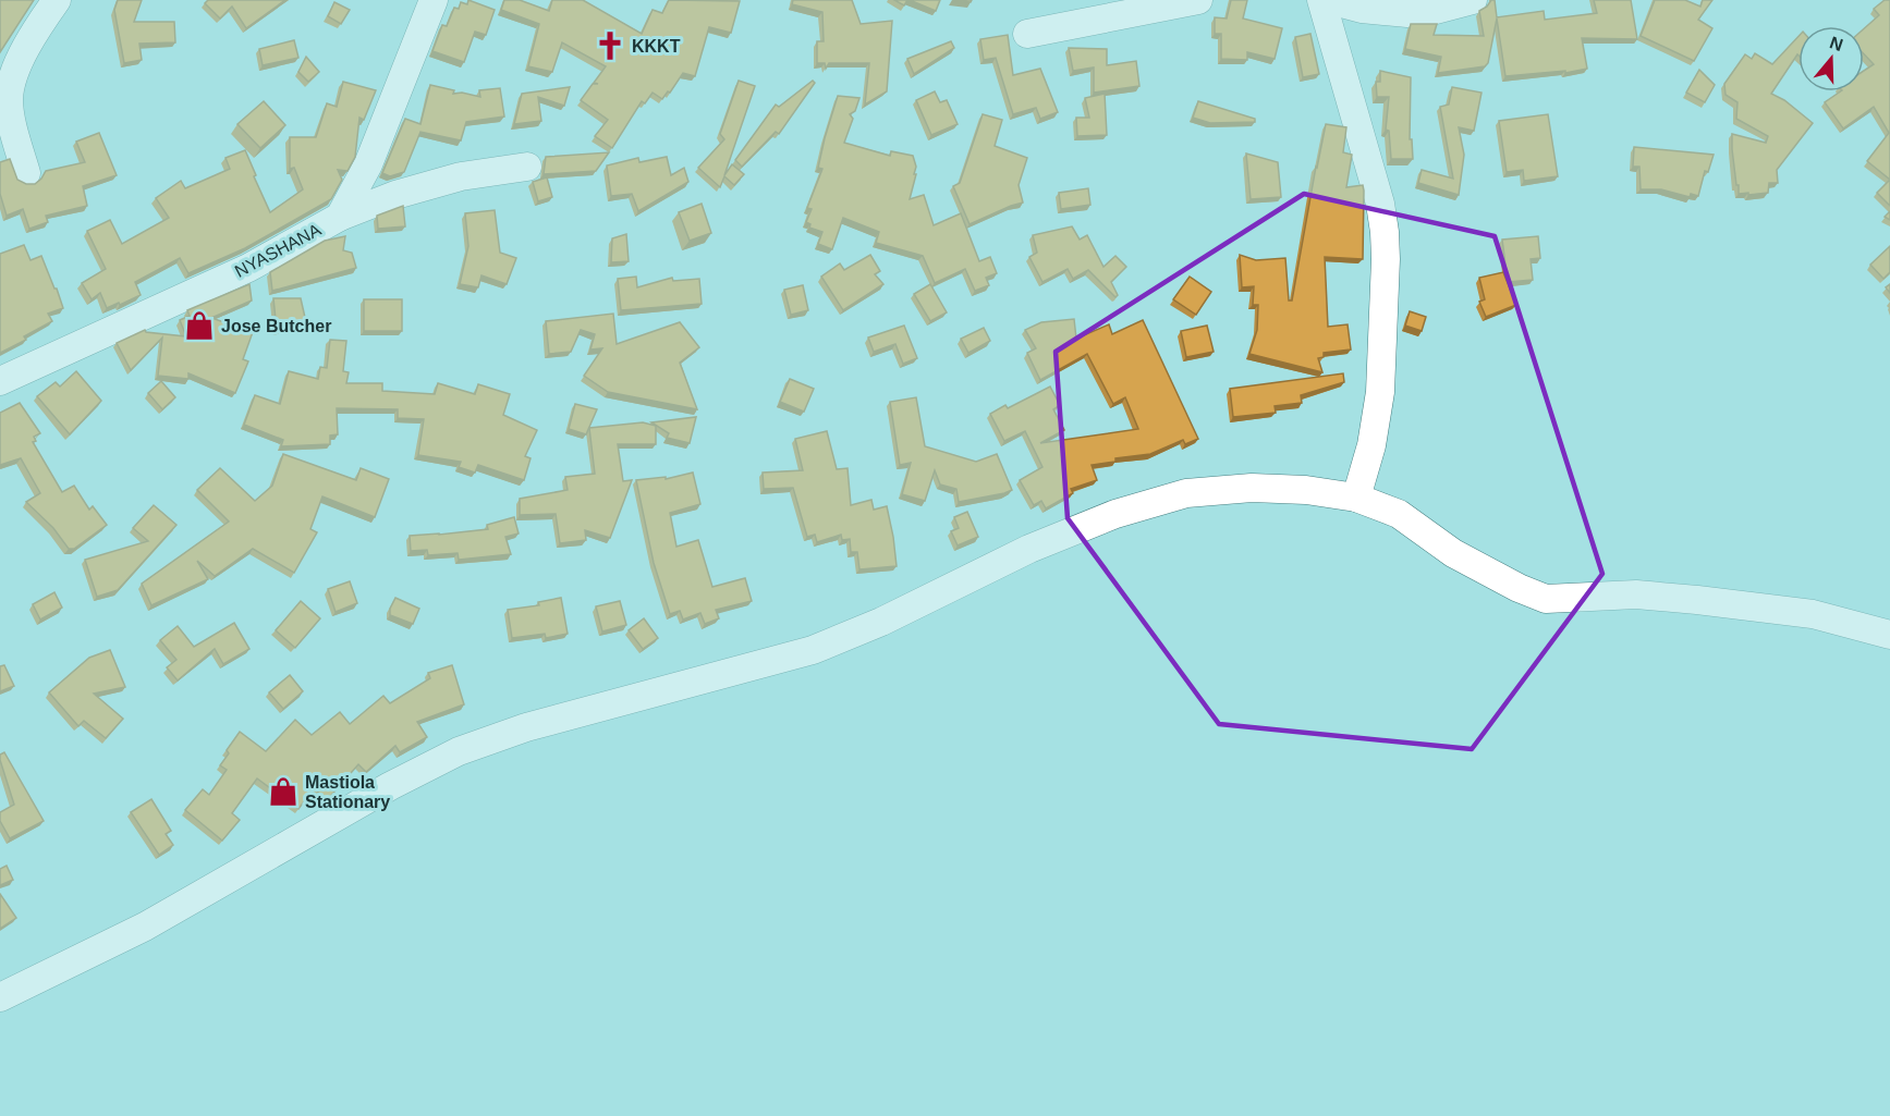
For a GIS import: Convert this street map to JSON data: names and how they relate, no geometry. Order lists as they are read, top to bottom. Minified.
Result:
{"streets":{"street":["NYASHANA"]},"places":{"church":["KKKT"],"shop":["Jose Butcher","Mastiola Stationary"]},"north":"top"}
